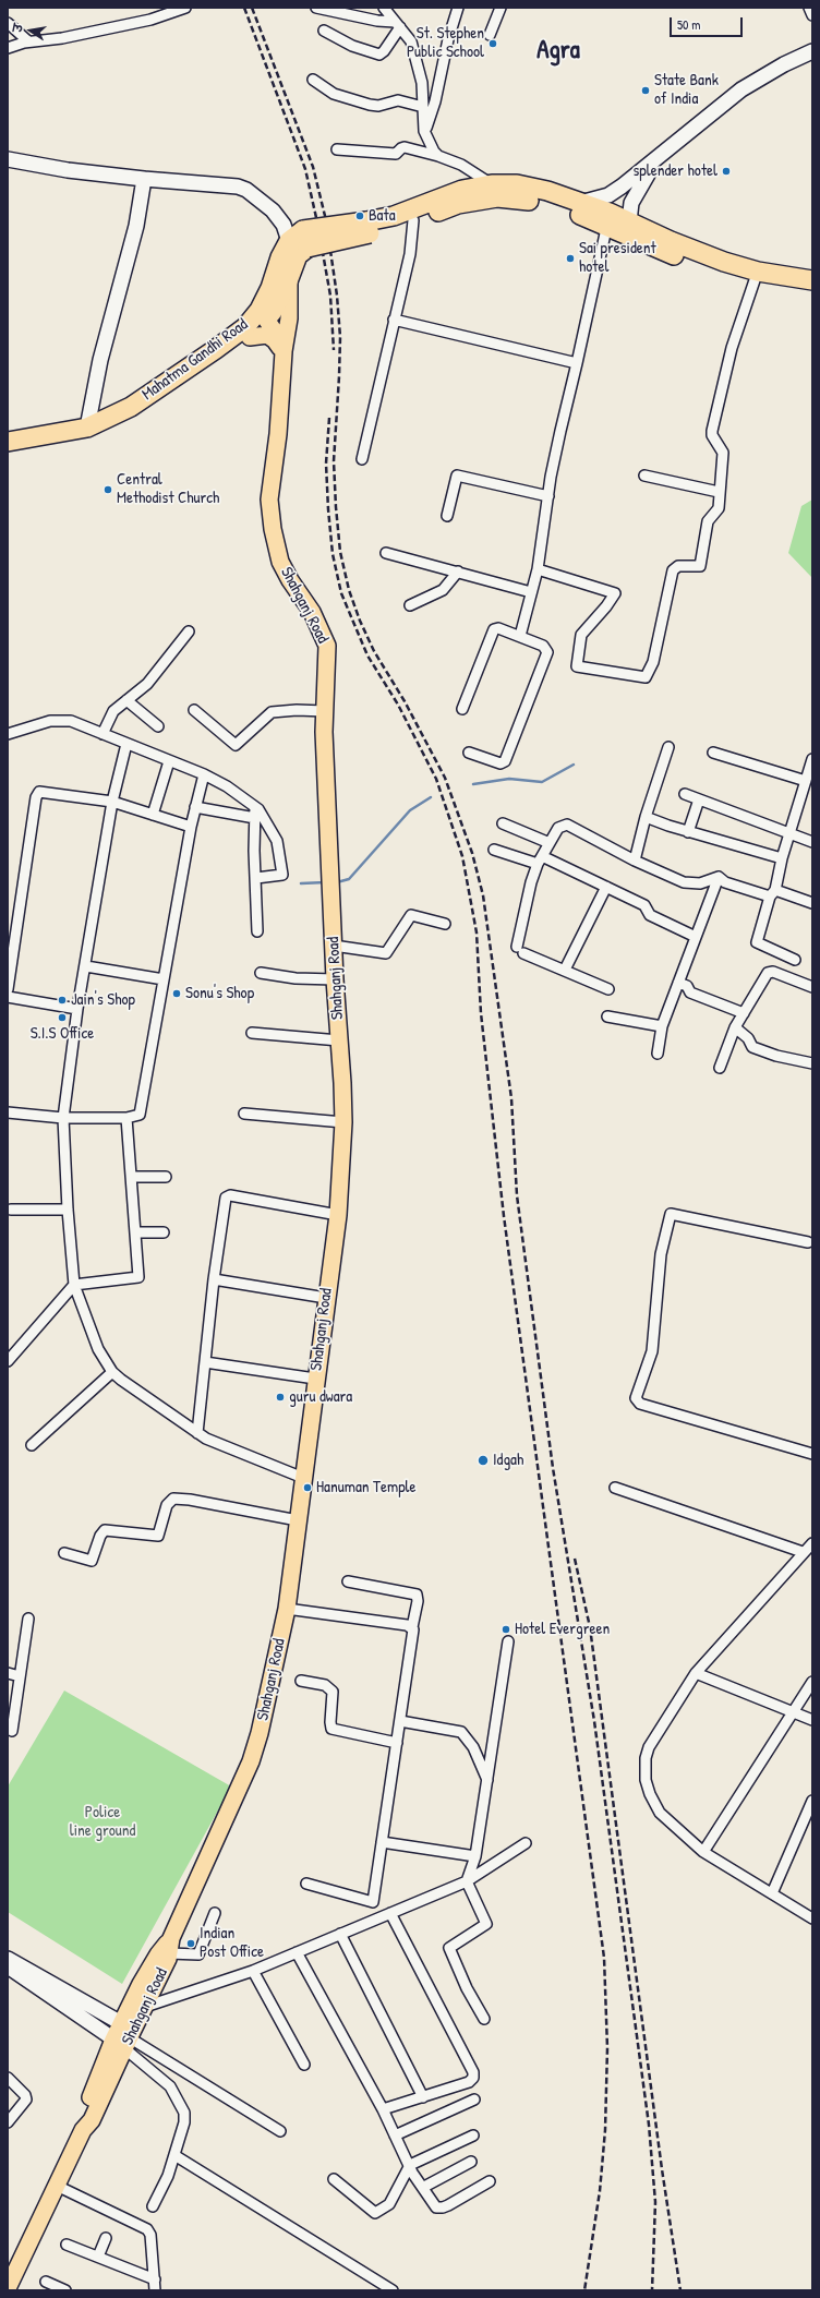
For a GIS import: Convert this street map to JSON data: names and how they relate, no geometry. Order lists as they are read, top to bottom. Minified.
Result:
{"streets":{"highway":["Mahatma Gandhi Road"],"main road":["Shahganj Road"]},"crossings":[["Mahatma Gandhi Road","Shahganj Road"]],"districts":["Agra"],"parks":["Police line ground"],"places":["St. Stephen Public School","State Bank of India","splender hotel","Bata","Sai president hotel","Central Methodist Church","Sonu's Shop","Jain's Shop","S.I.S Office","guru dwara","Idgah","Hanuman Temple","Hotel Evergreen","Indian Post Office"],"scale_bar":"50 m","north":"left"}
